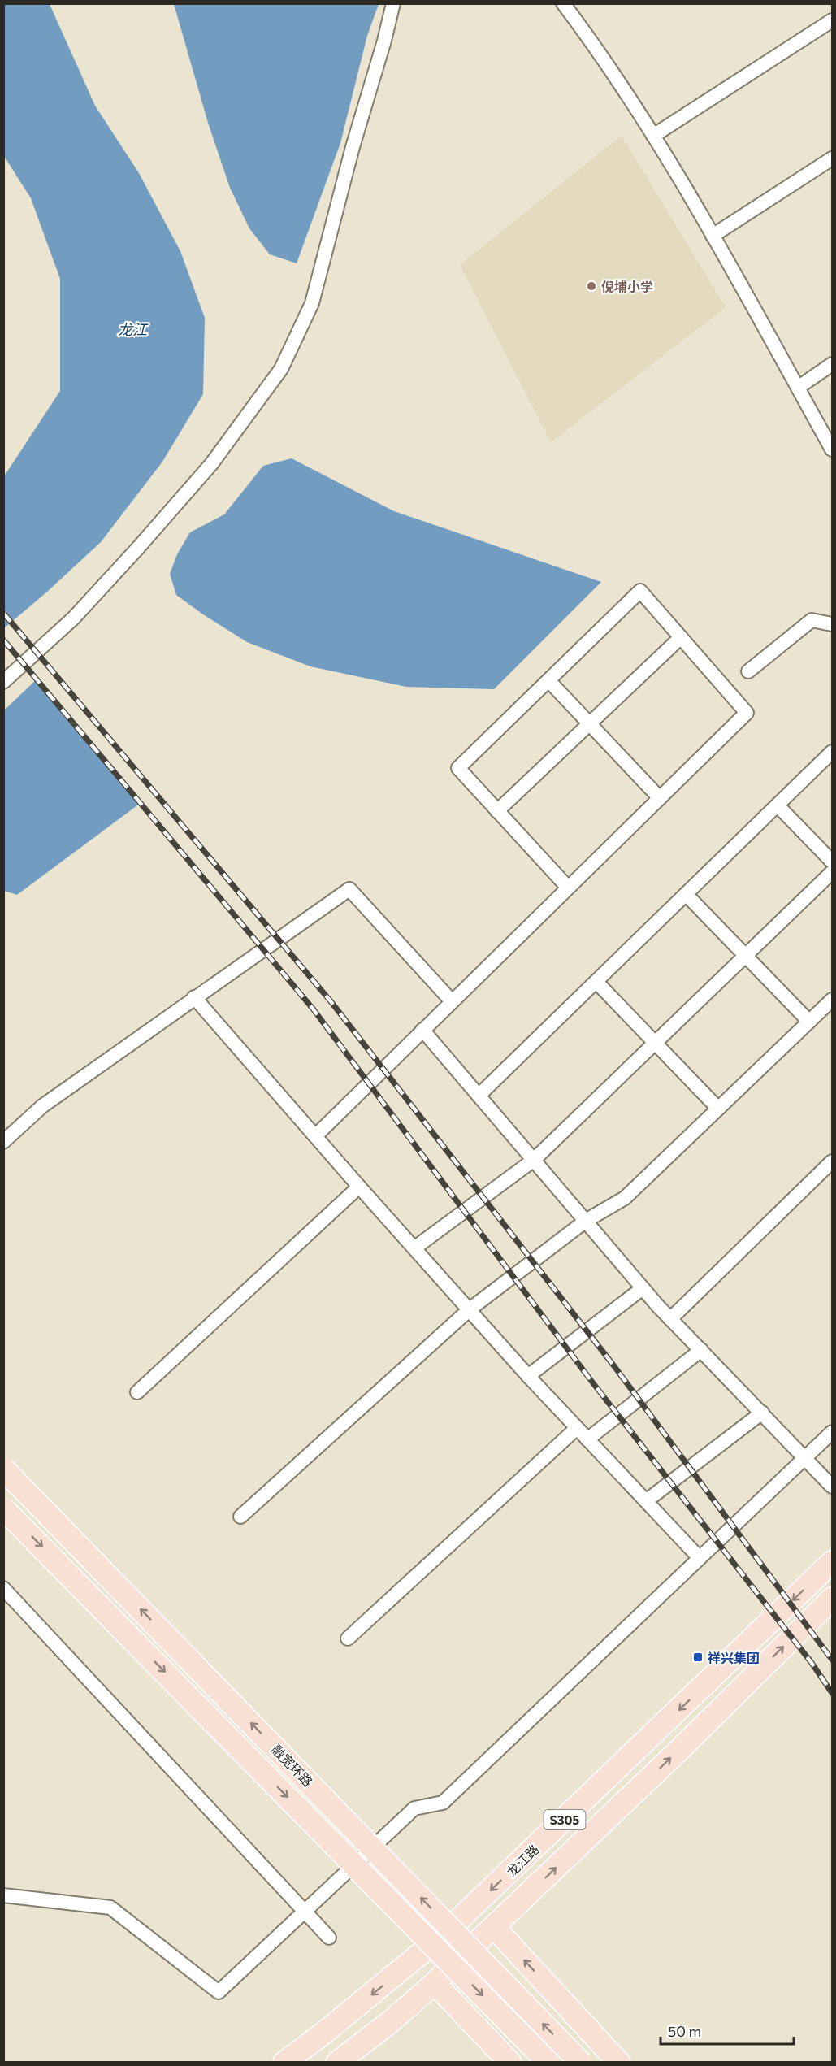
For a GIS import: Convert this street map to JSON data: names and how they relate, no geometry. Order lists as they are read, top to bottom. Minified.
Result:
{"streets":{"main road":["融宽环路","S305","龙江路"]},"water":["龙江"],"places":{"other":["倪埔小学"],"transit":["祥兴集团"]},"scale_bar":"50 m"}
